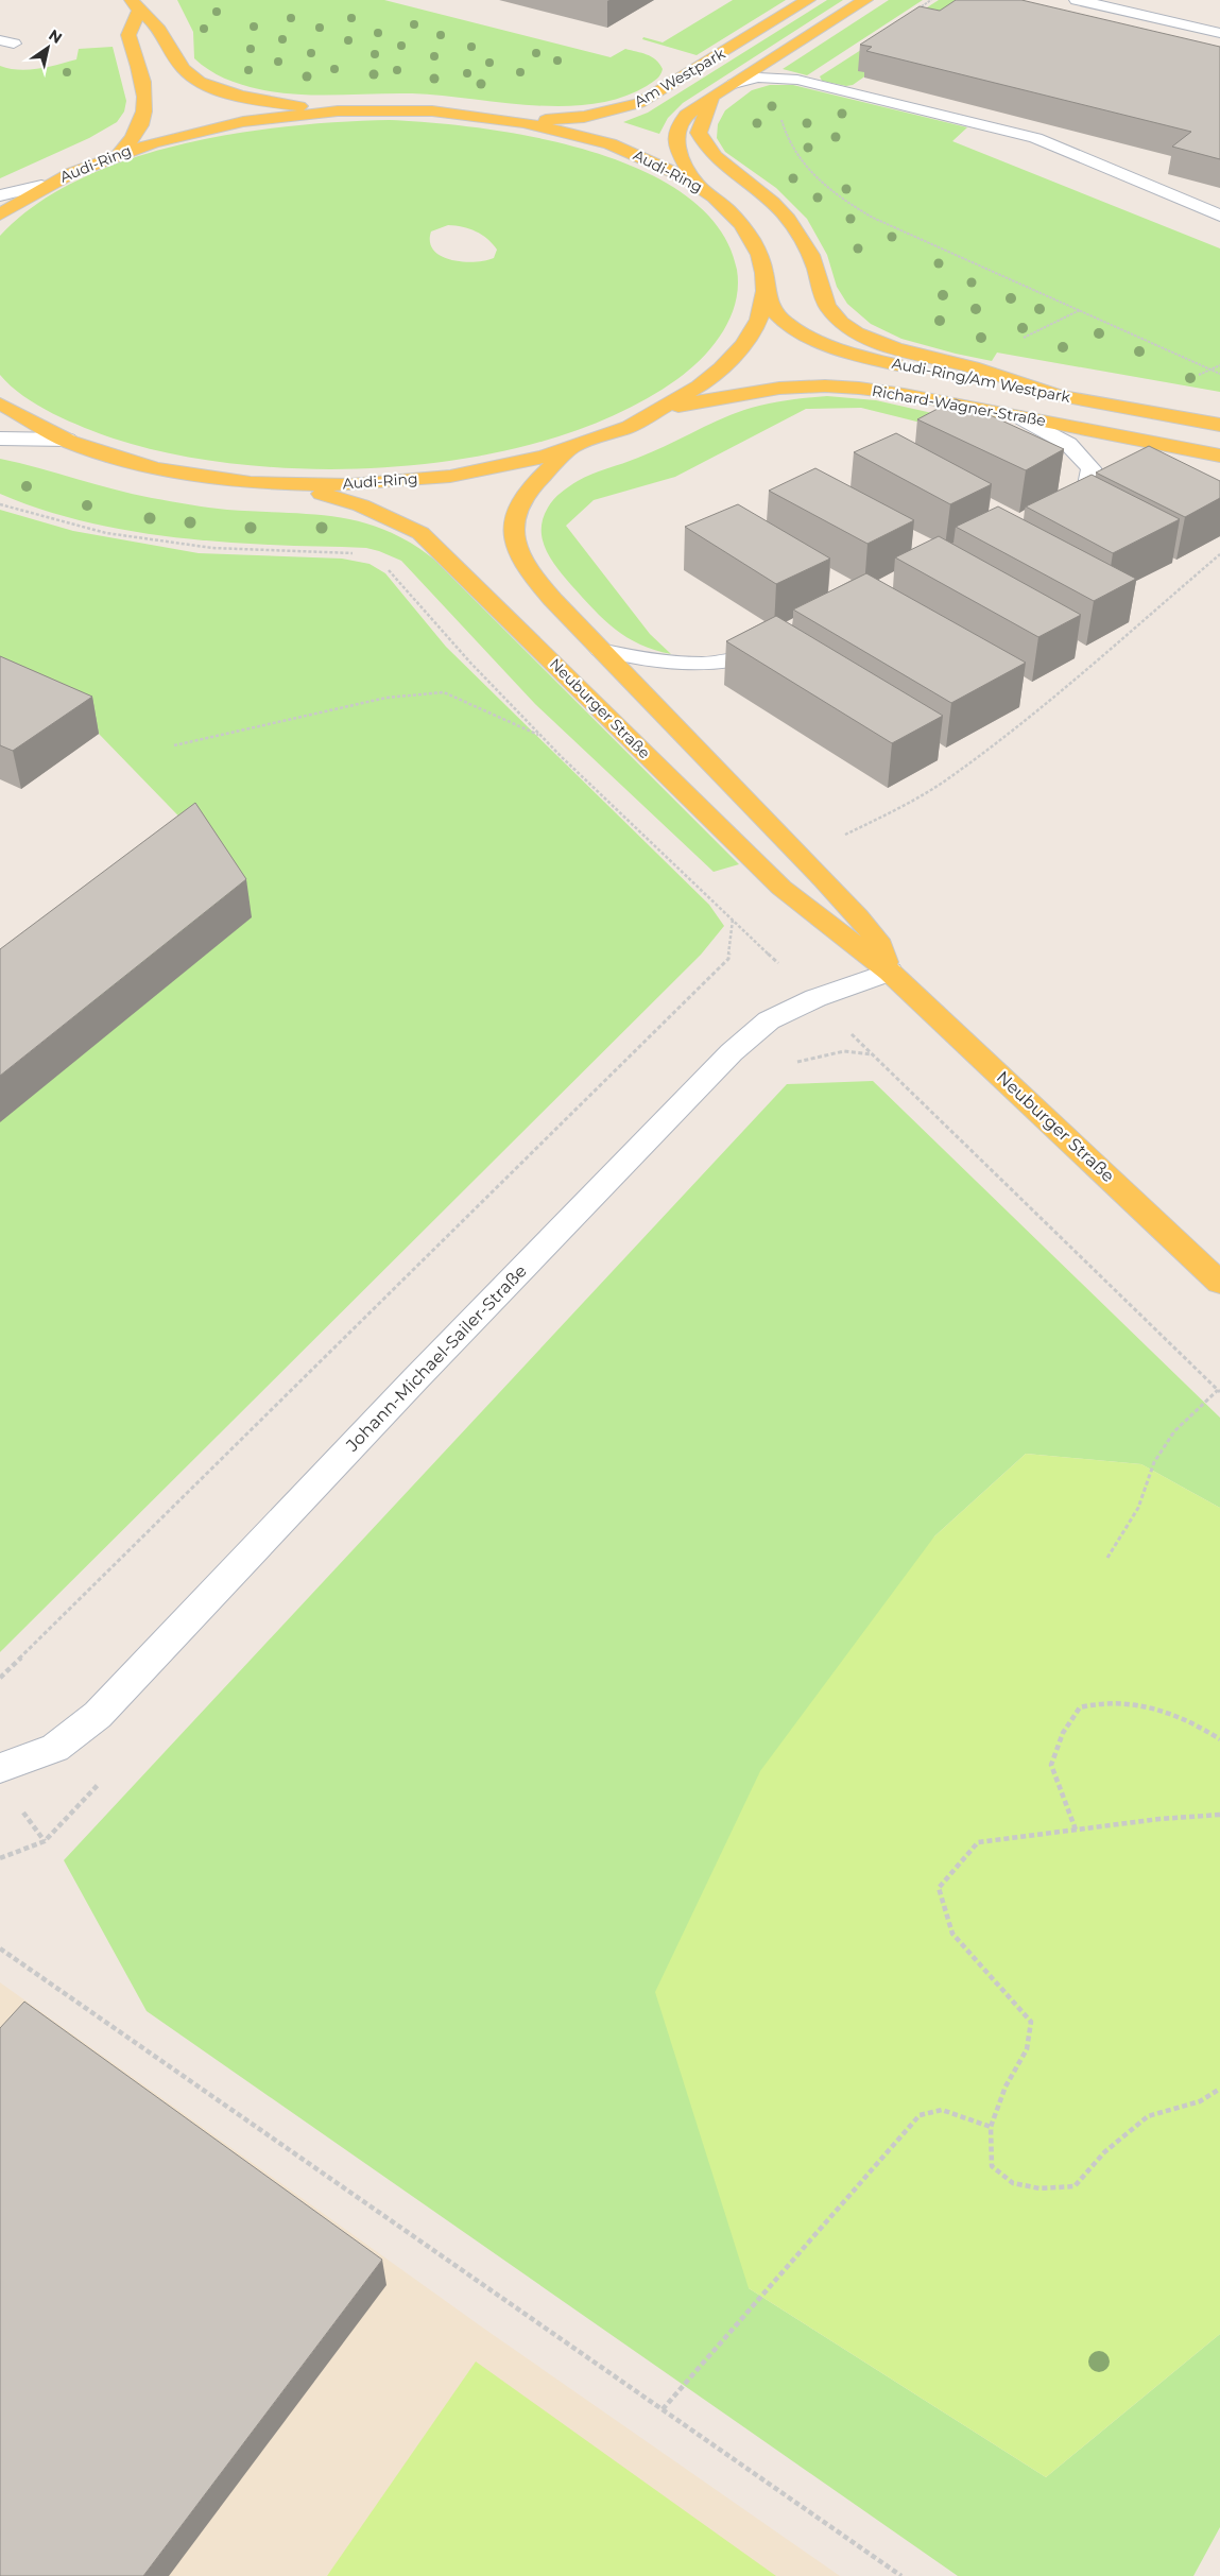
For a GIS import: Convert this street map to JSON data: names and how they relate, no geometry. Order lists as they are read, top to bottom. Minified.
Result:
{"streets":{"main road":["Am Westpark","Audi-Ring","Audi-Ring/Am Westpark","Richard-Wagner-Straße","Neuburger Straße"],"street":["Johann-Michael-Sailer-Straße"]},"crossings":[["Am Westpark","Audi-Ring"],["Audi-Ring","Audi-Ring/Am Westpark"],["Audi-Ring","Richard-Wagner-Straße"],["Audi-Ring","Neuburger Straße"],["Neuburger Straße","Johann-Michael-Sailer-Straße"]],"north":"top right"}
